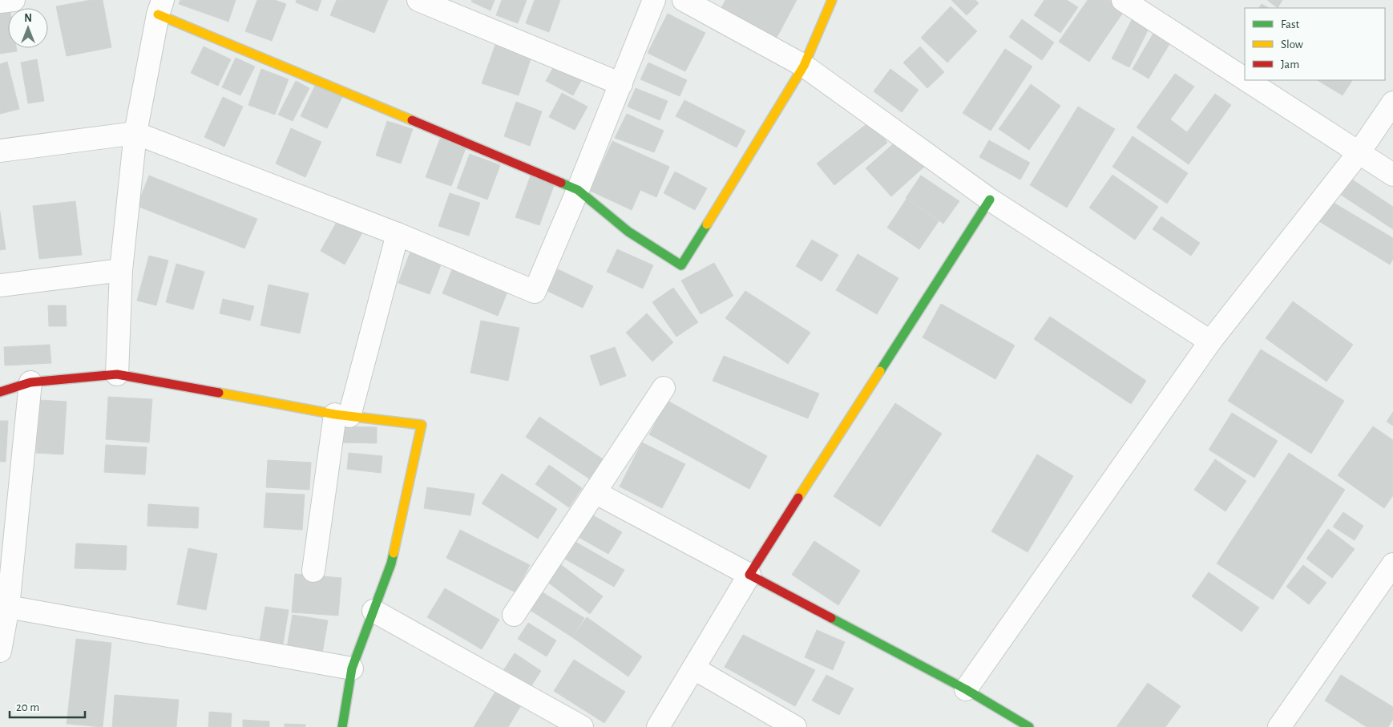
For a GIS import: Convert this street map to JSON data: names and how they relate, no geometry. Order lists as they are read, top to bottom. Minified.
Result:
{"legend":["Fast","Slow","Jam"],"scale_bar":"20 m","north":"top"}
